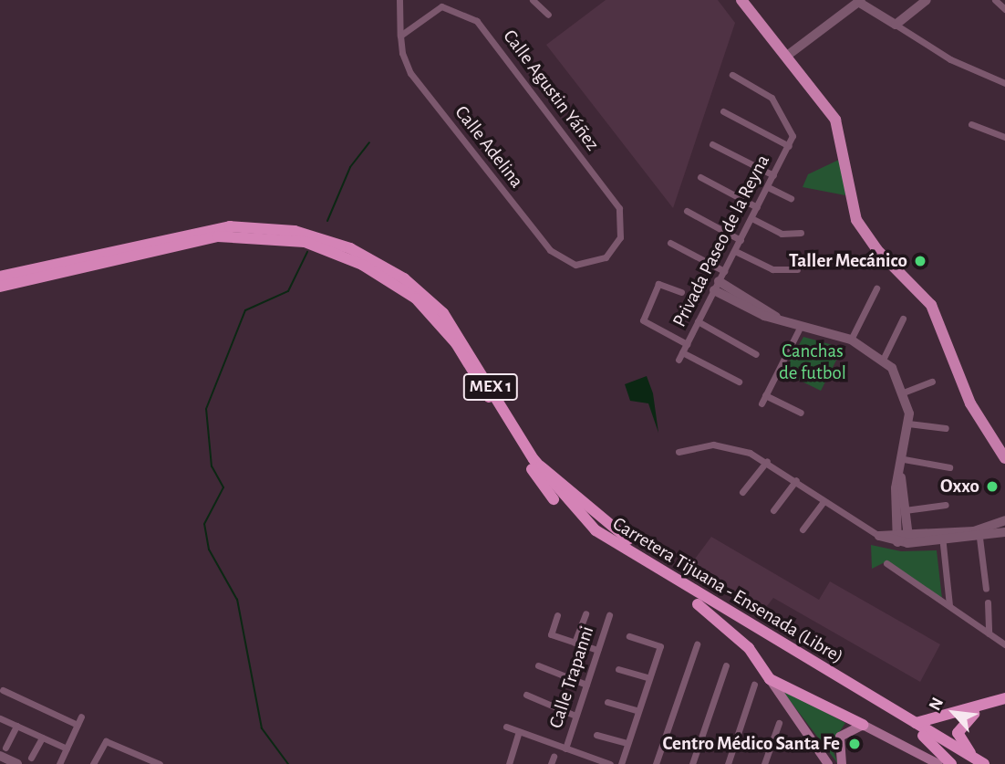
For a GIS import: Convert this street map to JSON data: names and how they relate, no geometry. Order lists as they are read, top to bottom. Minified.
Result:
{"streets":{"highway":["MEX 1","Carretera Tijuana - Ensenada (Libre)"],"street":["Calle Agustin Yáñez","Calle Adelina","Privada Paseo de la Reyna","Calle Trapanni"]},"crossings":[["Calle Agustin Yáñez","Calle Adelina"]],"parks":["Canchas de futbol"],"places":["Taller Mecánico","Oxxo","Centro Médico Santa Fe"],"north":"top left"}
